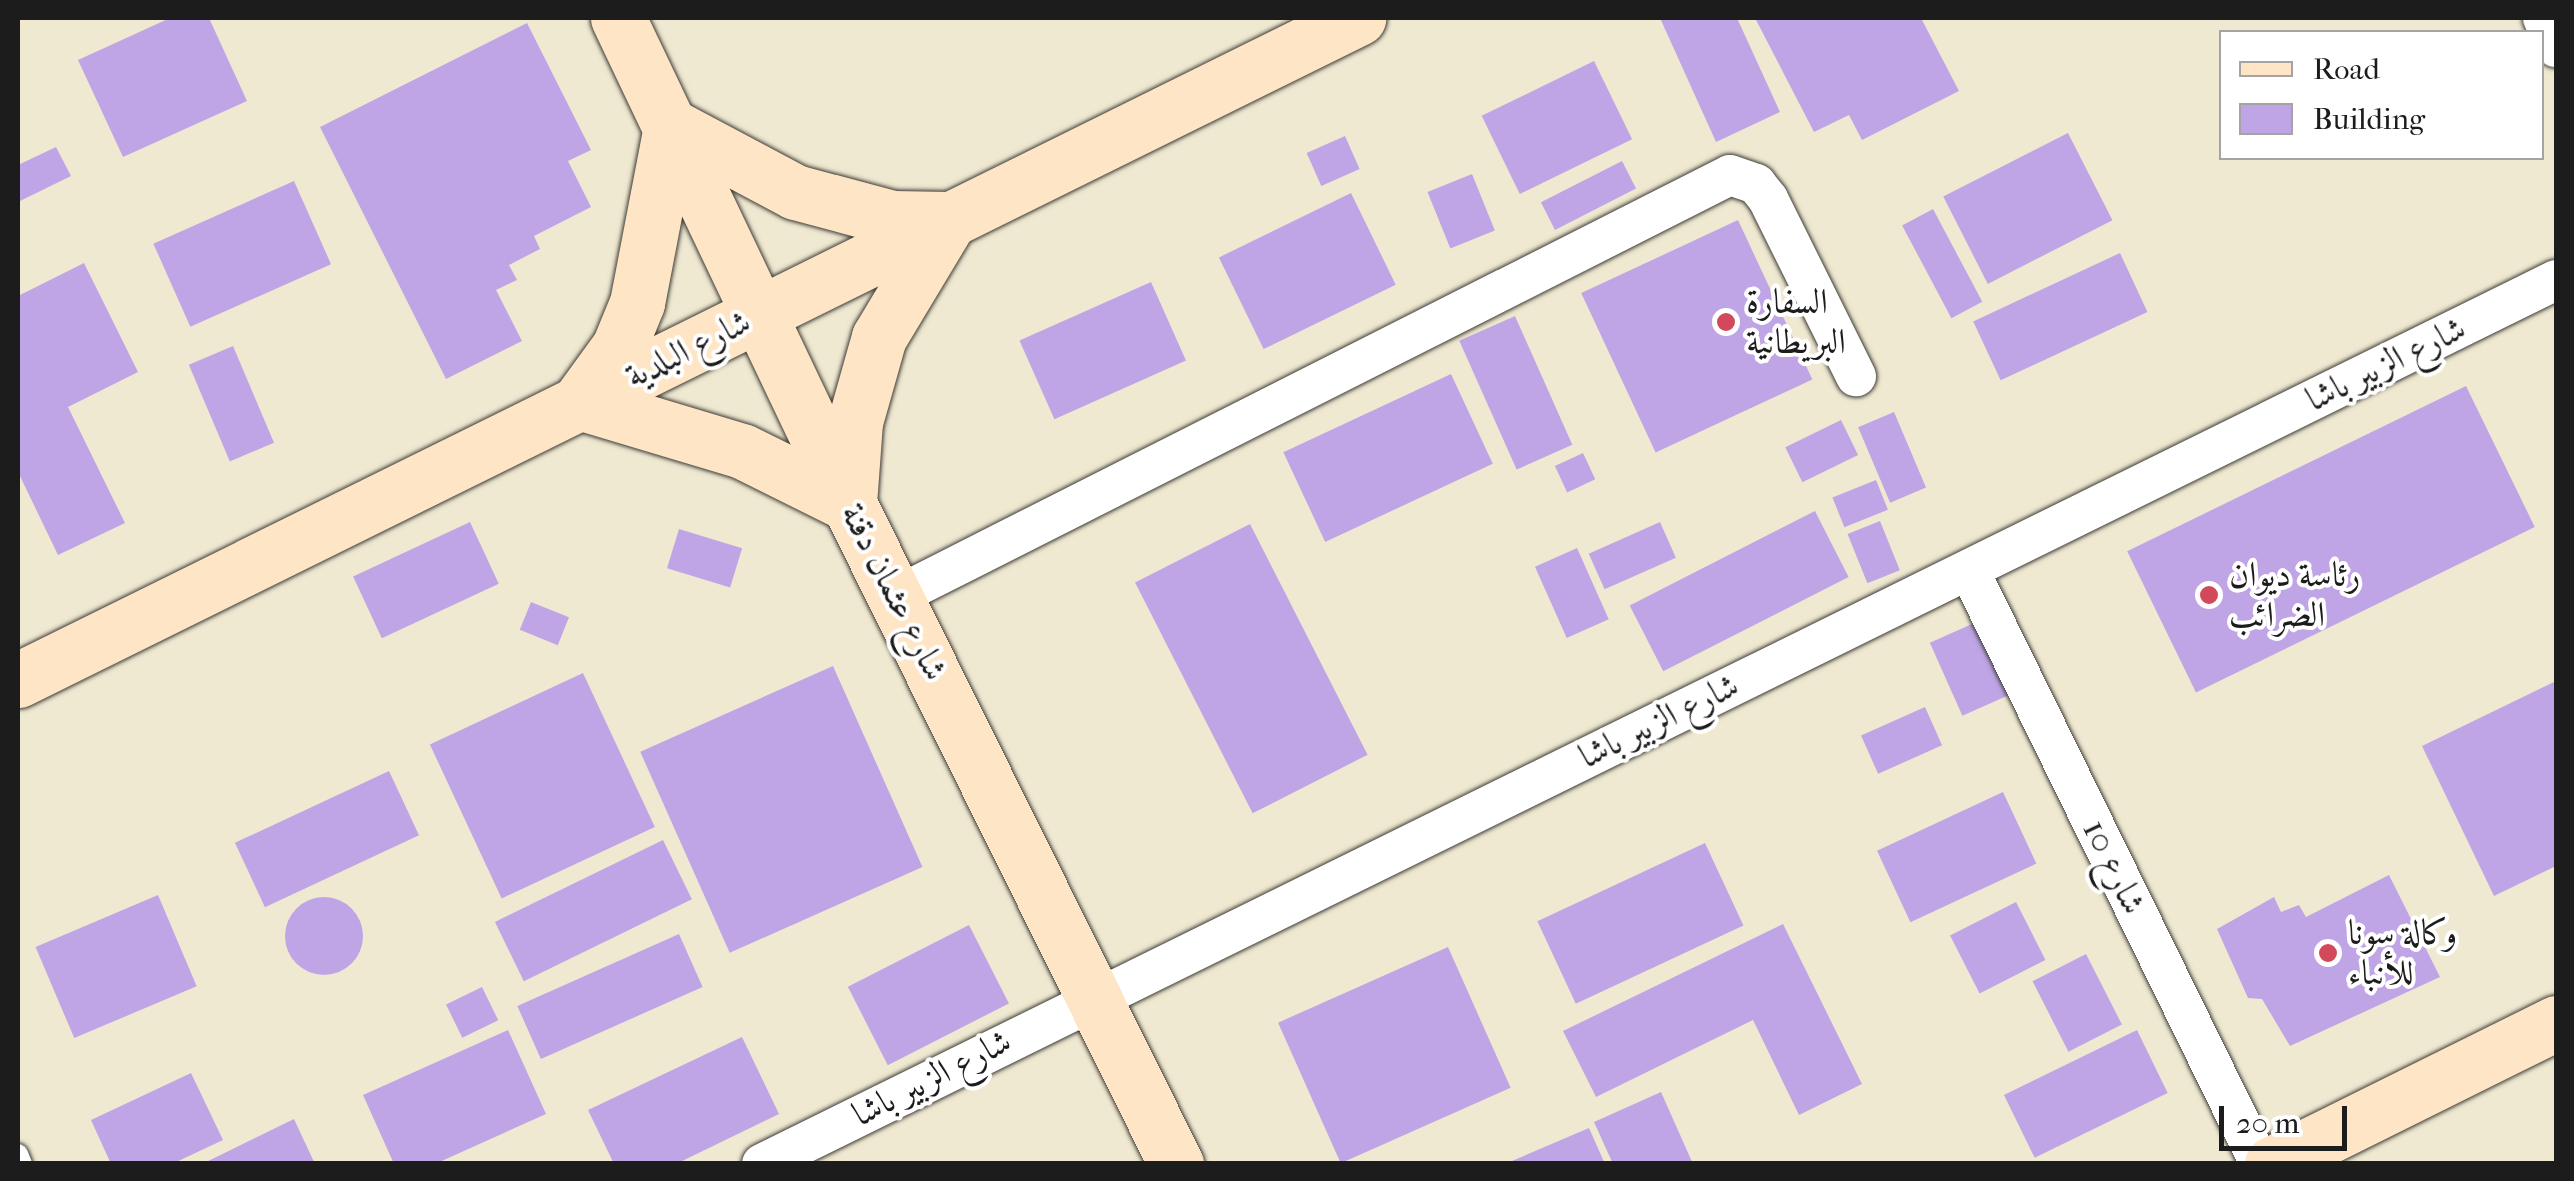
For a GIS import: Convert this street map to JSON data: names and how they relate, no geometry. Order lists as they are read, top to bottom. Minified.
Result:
{"streets":{"street":["شارع البلدية","شارع الزبير باشا","شارع عثمان دقنة","شارع 10"]},"crossings":[["شارع البلدية","شارع عثمان دقنة"],["شارع الزبير باشا","شارع عثمان دقنة"],["شارع الزبير باشا","شارع 10"]],"places":["السفارة البريطانية","رئاسة ديوان الضرائب","وكالة سونا للأنباء"],"legend":["Road","Building"],"scale_bar":"20 m"}
